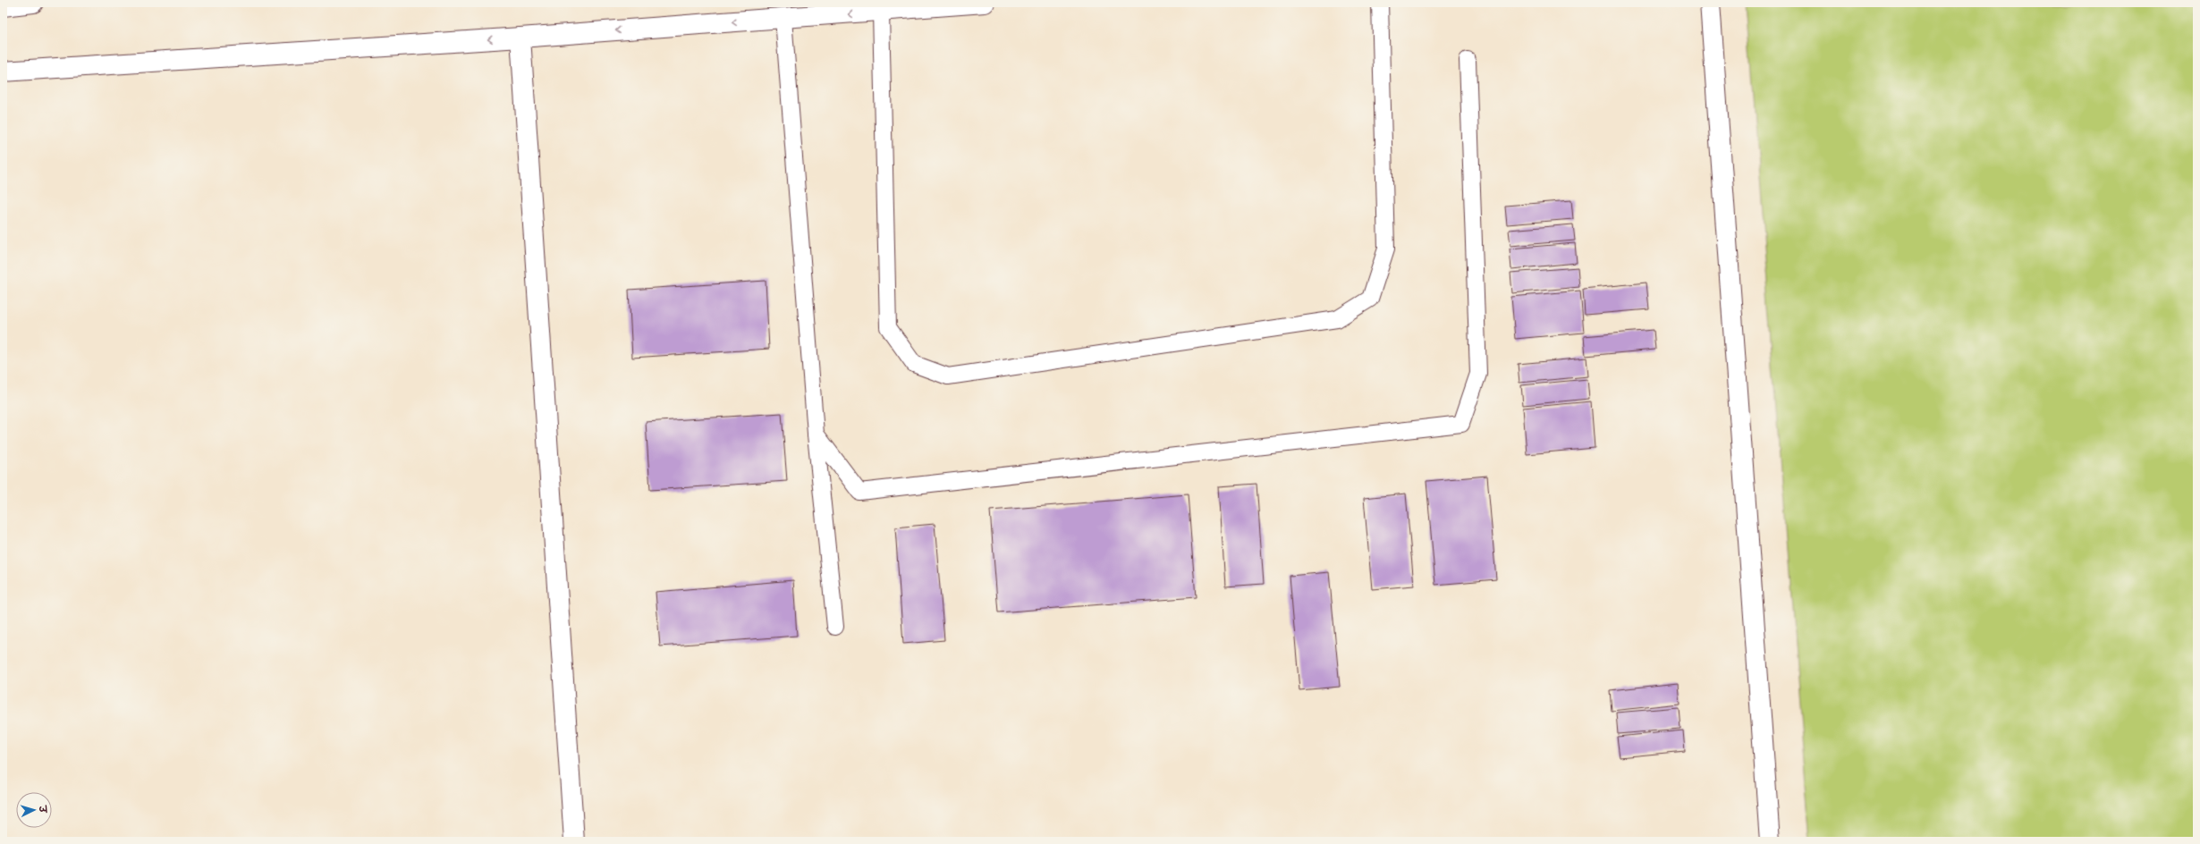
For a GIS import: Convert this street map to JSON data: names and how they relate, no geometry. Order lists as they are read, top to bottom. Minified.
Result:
{"north":"right"}
